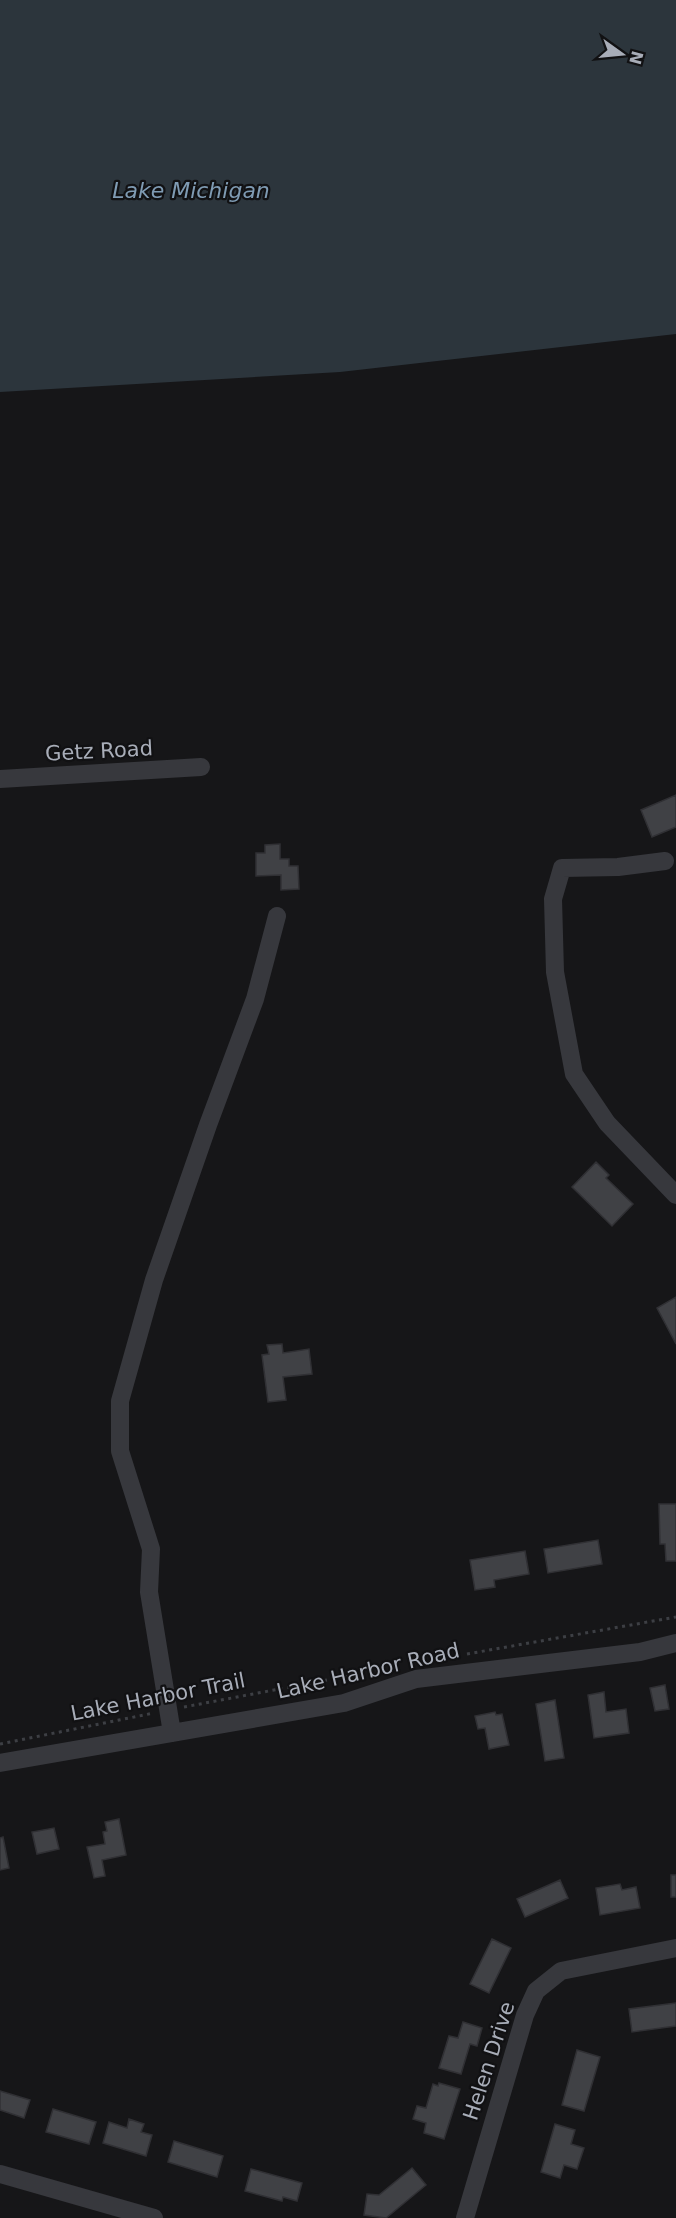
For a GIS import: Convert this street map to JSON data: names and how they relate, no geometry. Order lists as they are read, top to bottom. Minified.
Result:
{"streets":{"street":["Getz Road","Lake Harbor Road","Helen Drive"],"path":["Lake Harbor Trail"]},"water":["Lake Michigan"],"north":"right"}
